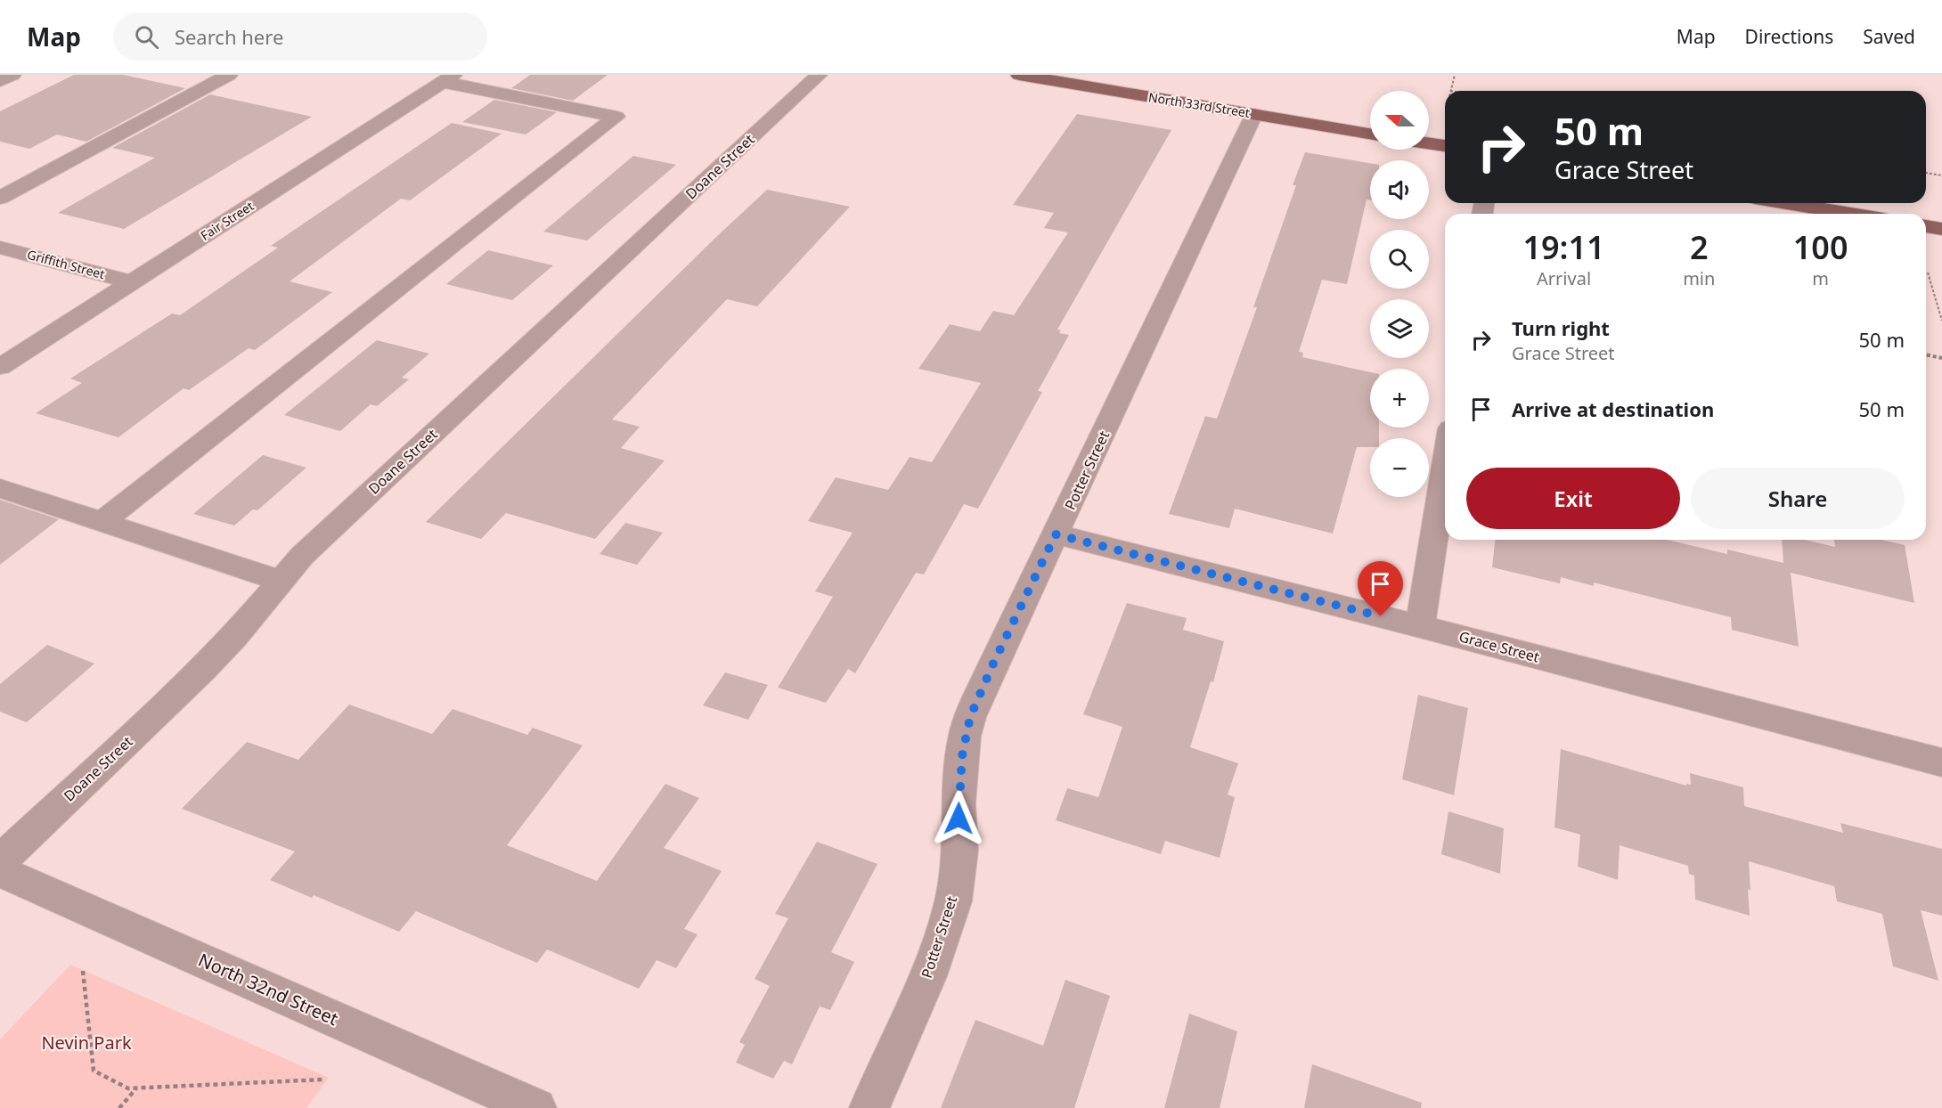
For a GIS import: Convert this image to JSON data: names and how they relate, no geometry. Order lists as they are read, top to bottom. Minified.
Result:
{"streets":{"main road":["North 33rd Street"],"street":["Doane Street","Fair Street","Griffith Street","Potter Street","Grace Street","North 32nd Street"]},"crossings":[["North 33rd Street","Potter Street"],["Fair Street","Griffith Street"],["Potter Street","Grace Street"]],"parks":["Nevin Park"],"north":"left","page":{"header":"Map","search":"Search here","nav":["Map","Directions","Saved"],"map_buttons":["+","−"],"turn":["50 m","Grace Street"],"eta":["19:11","Arrival","2","min","100","m"],"list":[{"name":"Turn right","note":"Grace Street","value":"50 m"},{"name":"Arrive at destination","value":"50 m"}],"buttons":["Exit","Share"]}}
